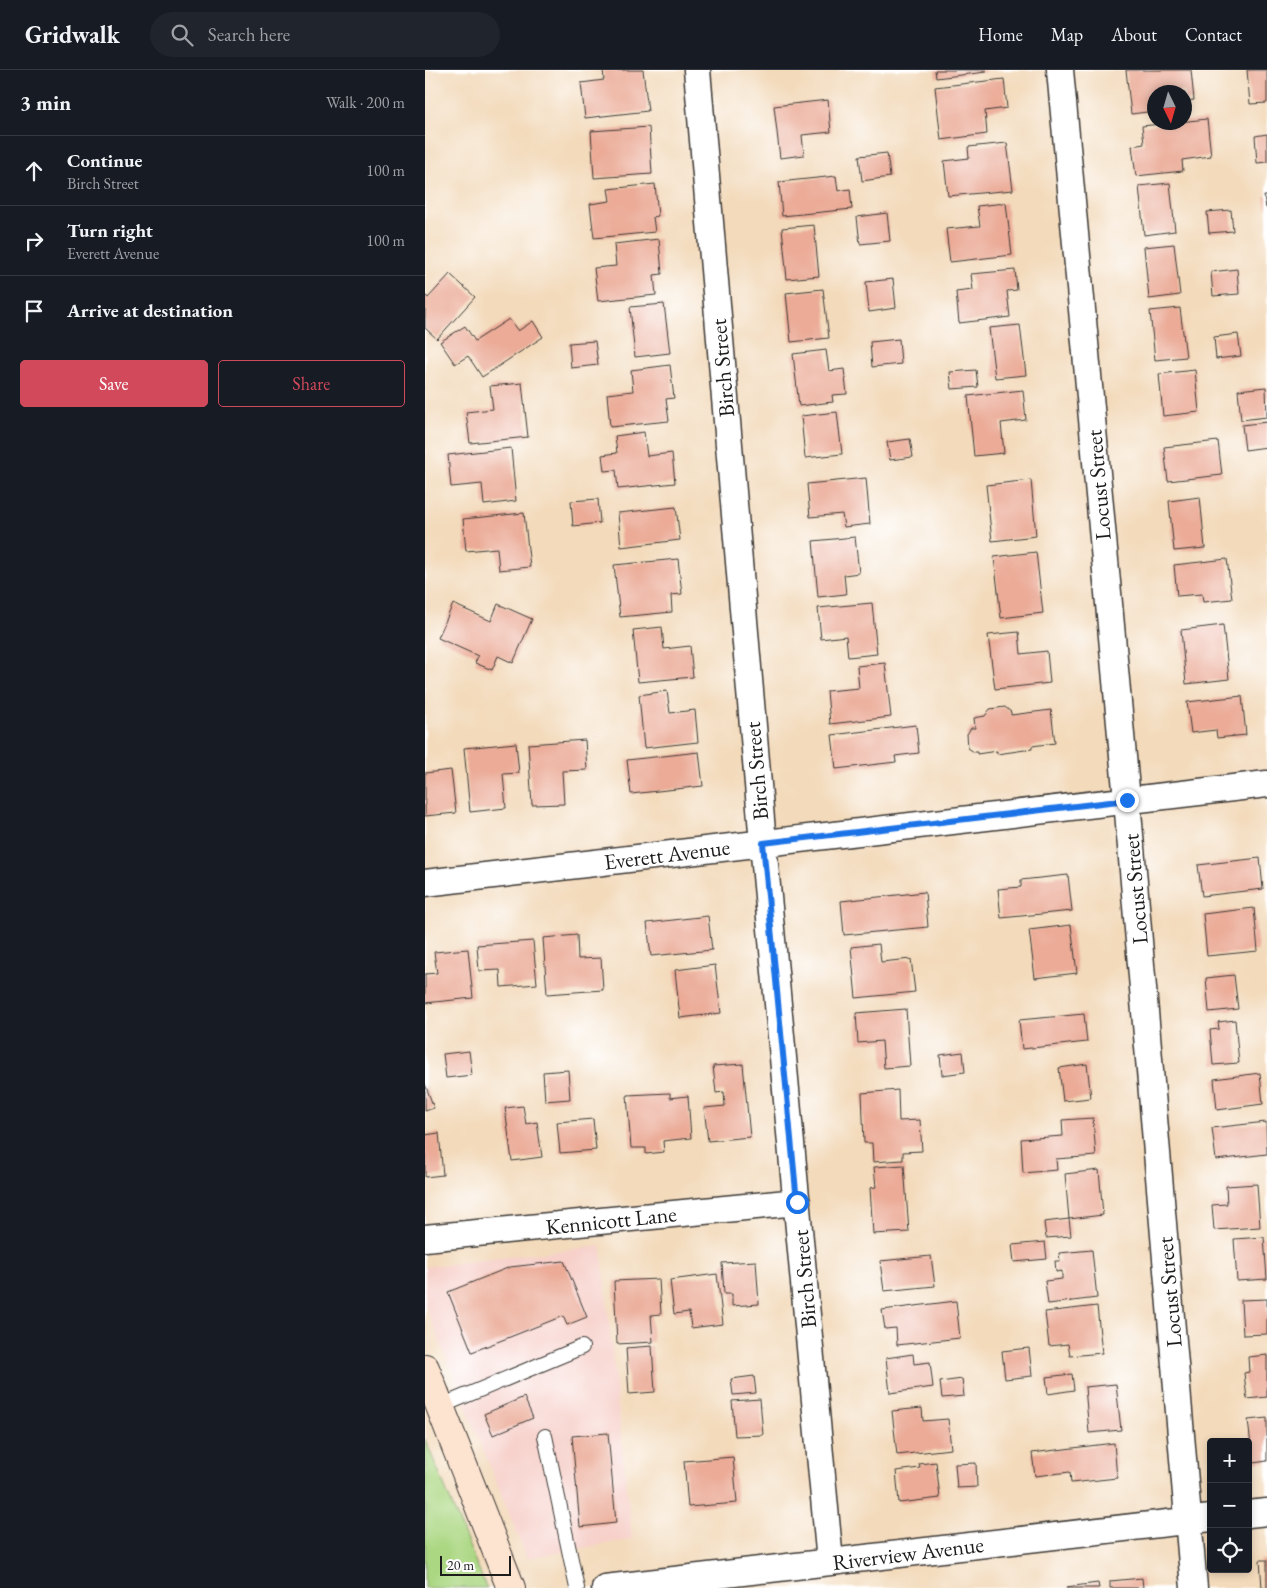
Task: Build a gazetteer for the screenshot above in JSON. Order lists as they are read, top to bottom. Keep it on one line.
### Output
{"streets":{"street":["Birch Street","Locust Street","Everett Avenue","Kennicott Lane","Riverview Avenue"]},"crossings":[["Birch Street","Everett Avenue"],["Birch Street","Kennicott Lane"],["Birch Street","Riverview Avenue"],["Locust Street","Everett Avenue"],["Locust Street","Riverview Avenue"]],"scale_bar":"20 m","north":"bottom","page":{"header":"Gridwalk","search":"Search here","nav":["Home","Map","About","Contact"],"heading":["3 min","Walk · 200 m"],"list":[["Continue","Birch Street","100 m"],["Turn right","Everett Avenue","100 m"],"Arrive at destination"],"buttons":["Save","Share"],"map_buttons":["+","−"],"scale":"20 m"}}
